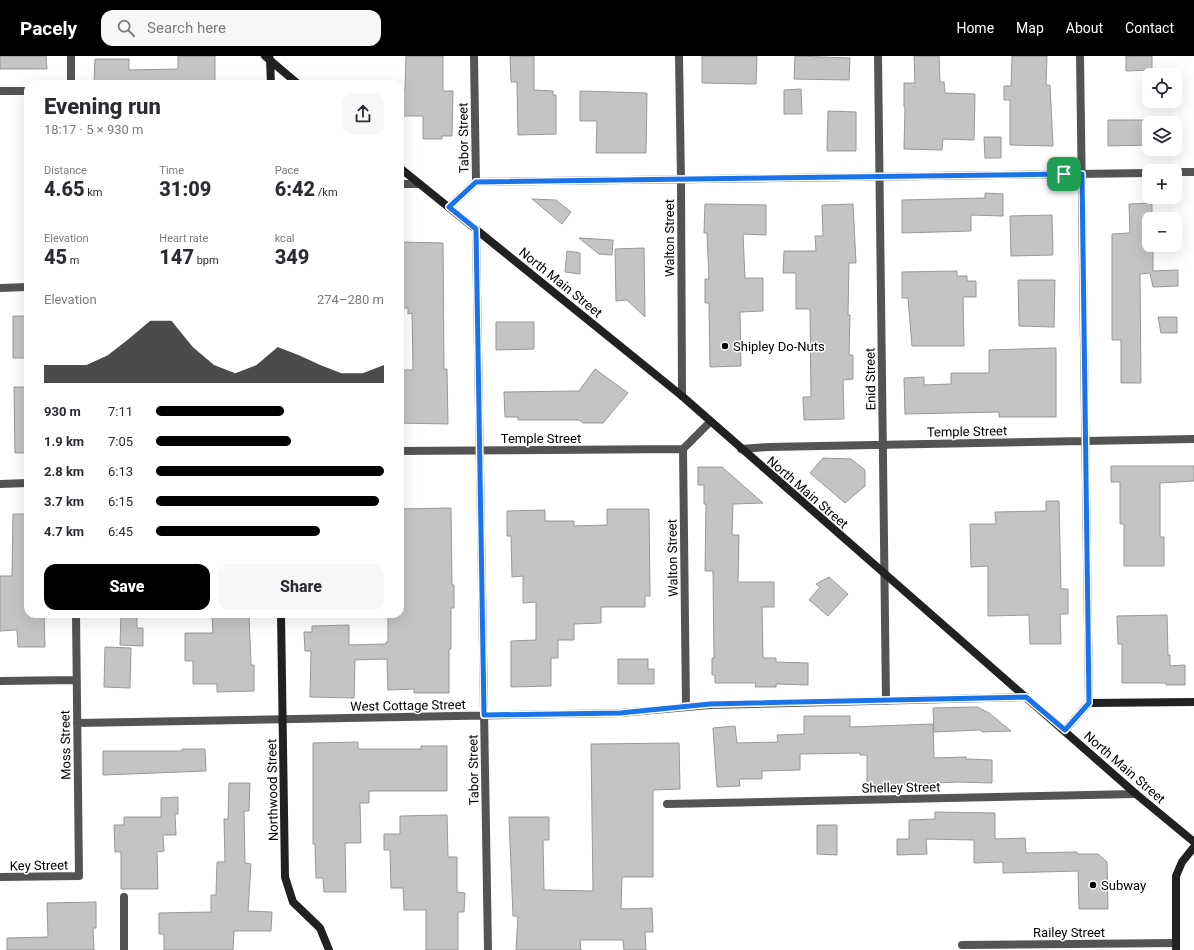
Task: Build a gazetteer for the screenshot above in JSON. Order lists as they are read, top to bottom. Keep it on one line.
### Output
{"streets":{"main road":["North Main Street","Northwood Street"],"street":["Tabor Street","Walton Street","Enid Street","Temple Street","West Cottage Street","Moss Street","Shelley Street","Key Street","Railey Street"]},"crossings":[["Tabor Street","North Main Street"],["Tabor Street","Temple Street"],["Tabor Street","West Cottage Street"],["Walton Street","North Main Street"],["Walton Street","Temple Street"],["Walton Street","West Cottage Street"],["North Main Street","Enid Street"],["North Main Street","Temple Street"],["North Main Street","West Cottage Street"],["North Main Street","Shelley Street"],["Enid Street","Temple Street"],["Enid Street","West Cottage Street"],["West Cottage Street","Moss Street"],["West Cottage Street","Northwood Street"],["Moss Street","Key Street"]],"places":["Shipley Do-Nuts","Subway"],"page":{"header":"Pacely","search":"Search here","nav":["Home","Map","About","Contact"],"map_buttons":["+","−"],"heading":["Evening run","18:17 · 5 × 930 m"],"stats":[["Distance","4.65 km"],["Time","31:09"],["Pace","6:42 /km"],["Elevation","45 m"],["Heart rate","147 bpm"],["kcal","349"]],"chart":["Elevation","274–280 m"],"list":[{"name":"930 m","note":"7:11"},{"name":"1.9 km","note":"7:05"},{"name":"2.8 km","note":"6:13"},{"name":"3.7 km","note":"6:15"},{"name":"4.7 km","note":"6:45"}],"buttons":["Save","Share"]}}
